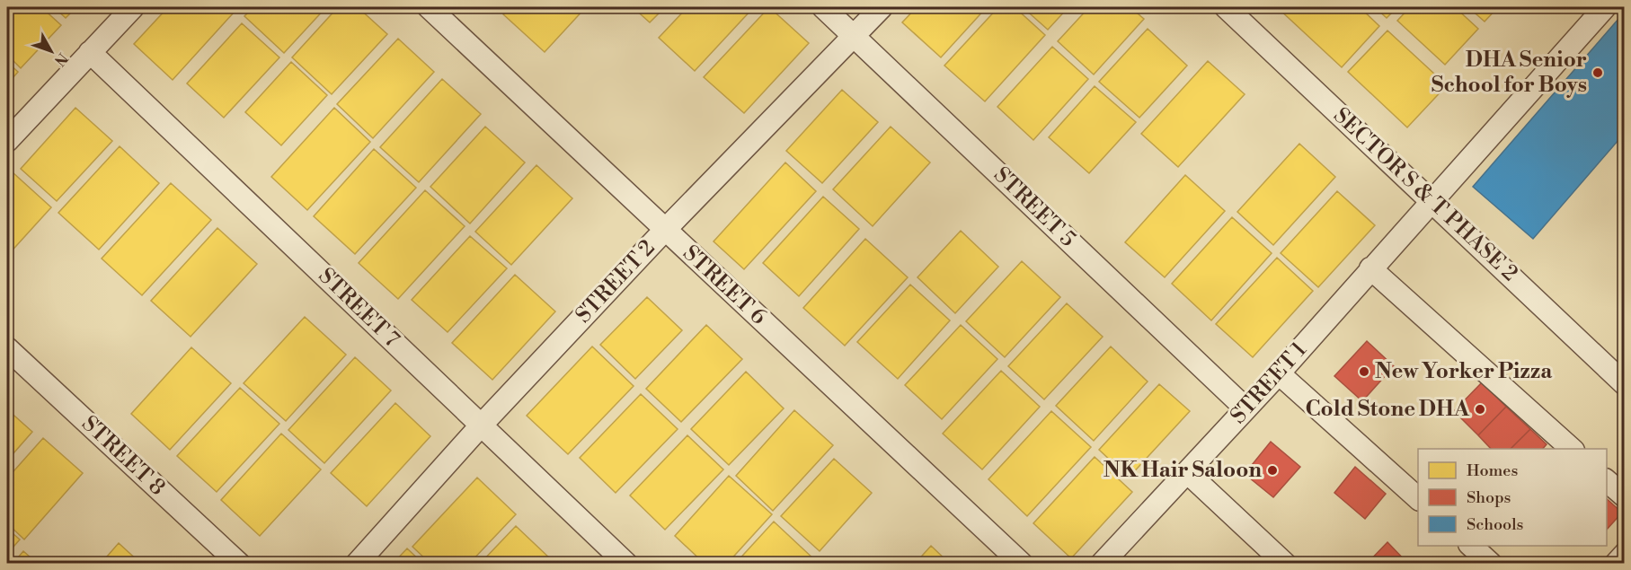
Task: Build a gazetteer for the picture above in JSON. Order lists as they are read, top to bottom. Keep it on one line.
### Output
{"streets":{"street":["SECTOR S & T PHASE 2","STREET 5","STREET 2","STREET 6","STREET 7","STREET 1","STREET 8"]},"crossings":[["SECTOR S & T PHASE 2","STREET 1"],["STREET 5","STREET 2"],["STREET 5","STREET 1"],["STREET 2","STREET 6"],["STREET 2","STREET 7"]],"places":["DHA Senior School for Boys","New Yorker Pizza","Cold Stone DHA","NK Hair Saloon"],"legend":["Homes","Shops","Schools"],"north":"bottom right"}
